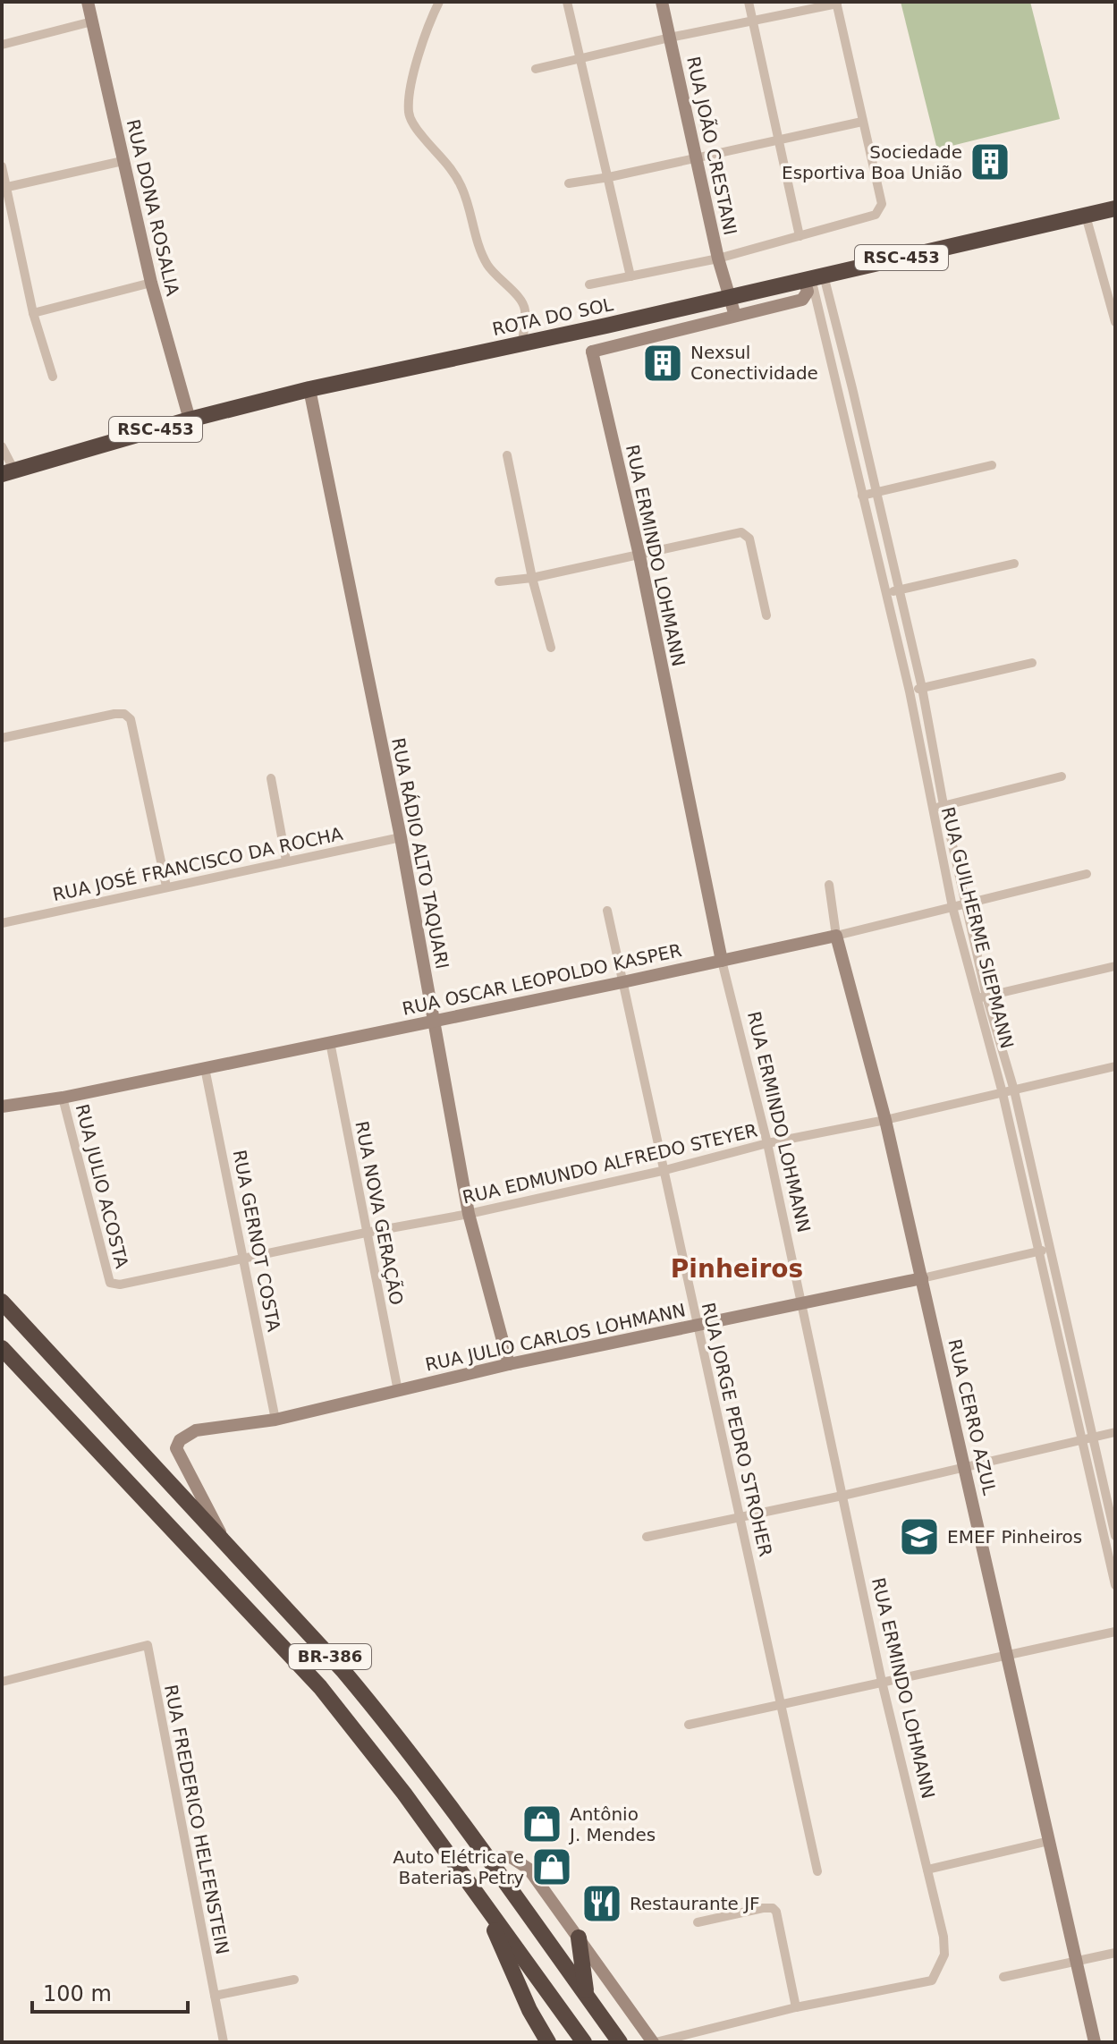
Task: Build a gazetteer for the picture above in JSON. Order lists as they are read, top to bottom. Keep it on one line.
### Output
{"streets":{"highway":["RSC-453","ROTA DO SOL","BR-386"],"street":["RUA JOÃO CRESTANI","RUA DONA ROSALIA","RUA ERMINDO LOHMANN","RUA RÁDIO ALTO TAQUARI","RUA JOSÉ FRANCISCO DA ROCHA","RUA GUILHERME SIEPMANN","RUA OSCAR LEOPOLDO KASPER","RUA EDMUNDO ALFREDO STEYER","RUA JULIO ACOSTA","RUA NOVA GERAÇÃO","RUA GERNOT COSTA","RUA JULIO CARLOS LOHMANN","RUA CERRO AZUL","RUA JORGE PEDRO STROHER","RUA FREDERICO HELFENSTEIN"]},"crossings":[["RUA JOÃO CRESTANI","ROTA DO SOL"],["RUA DONA ROSALIA","ROTA DO SOL"],["ROTA DO SOL","RUA RÁDIO ALTO TAQUARI"],["ROTA DO SOL","RUA GUILHERME SIEPMANN"],["RUA ERMINDO LOHMANN","RUA OSCAR LEOPOLDO KASPER"],["RUA ERMINDO LOHMANN","RUA EDMUNDO ALFREDO STEYER"],["RUA ERMINDO LOHMANN","RUA JULIO CARLOS LOHMANN"],["RUA RÁDIO ALTO TAQUARI","RUA JOSÉ FRANCISCO DA ROCHA"],["RUA RÁDIO ALTO TAQUARI","RUA OSCAR LEOPOLDO KASPER"],["RUA RÁDIO ALTO TAQUARI","RUA EDMUNDO ALFREDO STEYER"],["RUA RÁDIO ALTO TAQUARI","RUA JULIO CARLOS LOHMANN"],["RUA GUILHERME SIEPMANN","RUA OSCAR LEOPOLDO KASPER"],["RUA GUILHERME SIEPMANN","RUA EDMUNDO ALFREDO STEYER"],["RUA GUILHERME SIEPMANN","RUA JULIO CARLOS LOHMANN"],["RUA OSCAR LEOPOLDO KASPER","RUA JULIO ACOSTA"],["RUA OSCAR LEOPOLDO KASPER","RUA NOVA GERAÇÃO"],["RUA OSCAR LEOPOLDO KASPER","RUA GERNOT COSTA"],["RUA OSCAR LEOPOLDO KASPER","RUA CERRO AZUL"],["RUA OSCAR LEOPOLDO KASPER","RUA JORGE PEDRO STROHER"],["RUA EDMUNDO ALFREDO STEYER","RUA JULIO ACOSTA"],["RUA EDMUNDO ALFREDO STEYER","RUA NOVA GERAÇÃO"],["RUA EDMUNDO ALFREDO STEYER","RUA GERNOT COSTA"],["RUA EDMUNDO ALFREDO STEYER","RUA CERRO AZUL"],["RUA EDMUNDO ALFREDO STEYER","RUA JORGE PEDRO STROHER"],["RUA NOVA GERAÇÃO","RUA JULIO CARLOS LOHMANN"],["RUA GERNOT COSTA","RUA JULIO CARLOS LOHMANN"],["RUA JULIO CARLOS LOHMANN","RUA CERRO AZUL"],["RUA JULIO CARLOS LOHMANN","RUA JORGE PEDRO STROHER"],["RUA JULIO CARLOS LOHMANN","BR-386"]],"districts":["Pinheiros"],"places":{"building":["Sociedade Esportiva Boa União","Nexsul Conectividade"],"school or university":["EMEF Pinheiros"],"shop":["Antônio J. Mendes","Auto Elétrica e Baterias Petry"],"restaurant":["Restaurante JF"]},"scale_bar":"100 m"}
